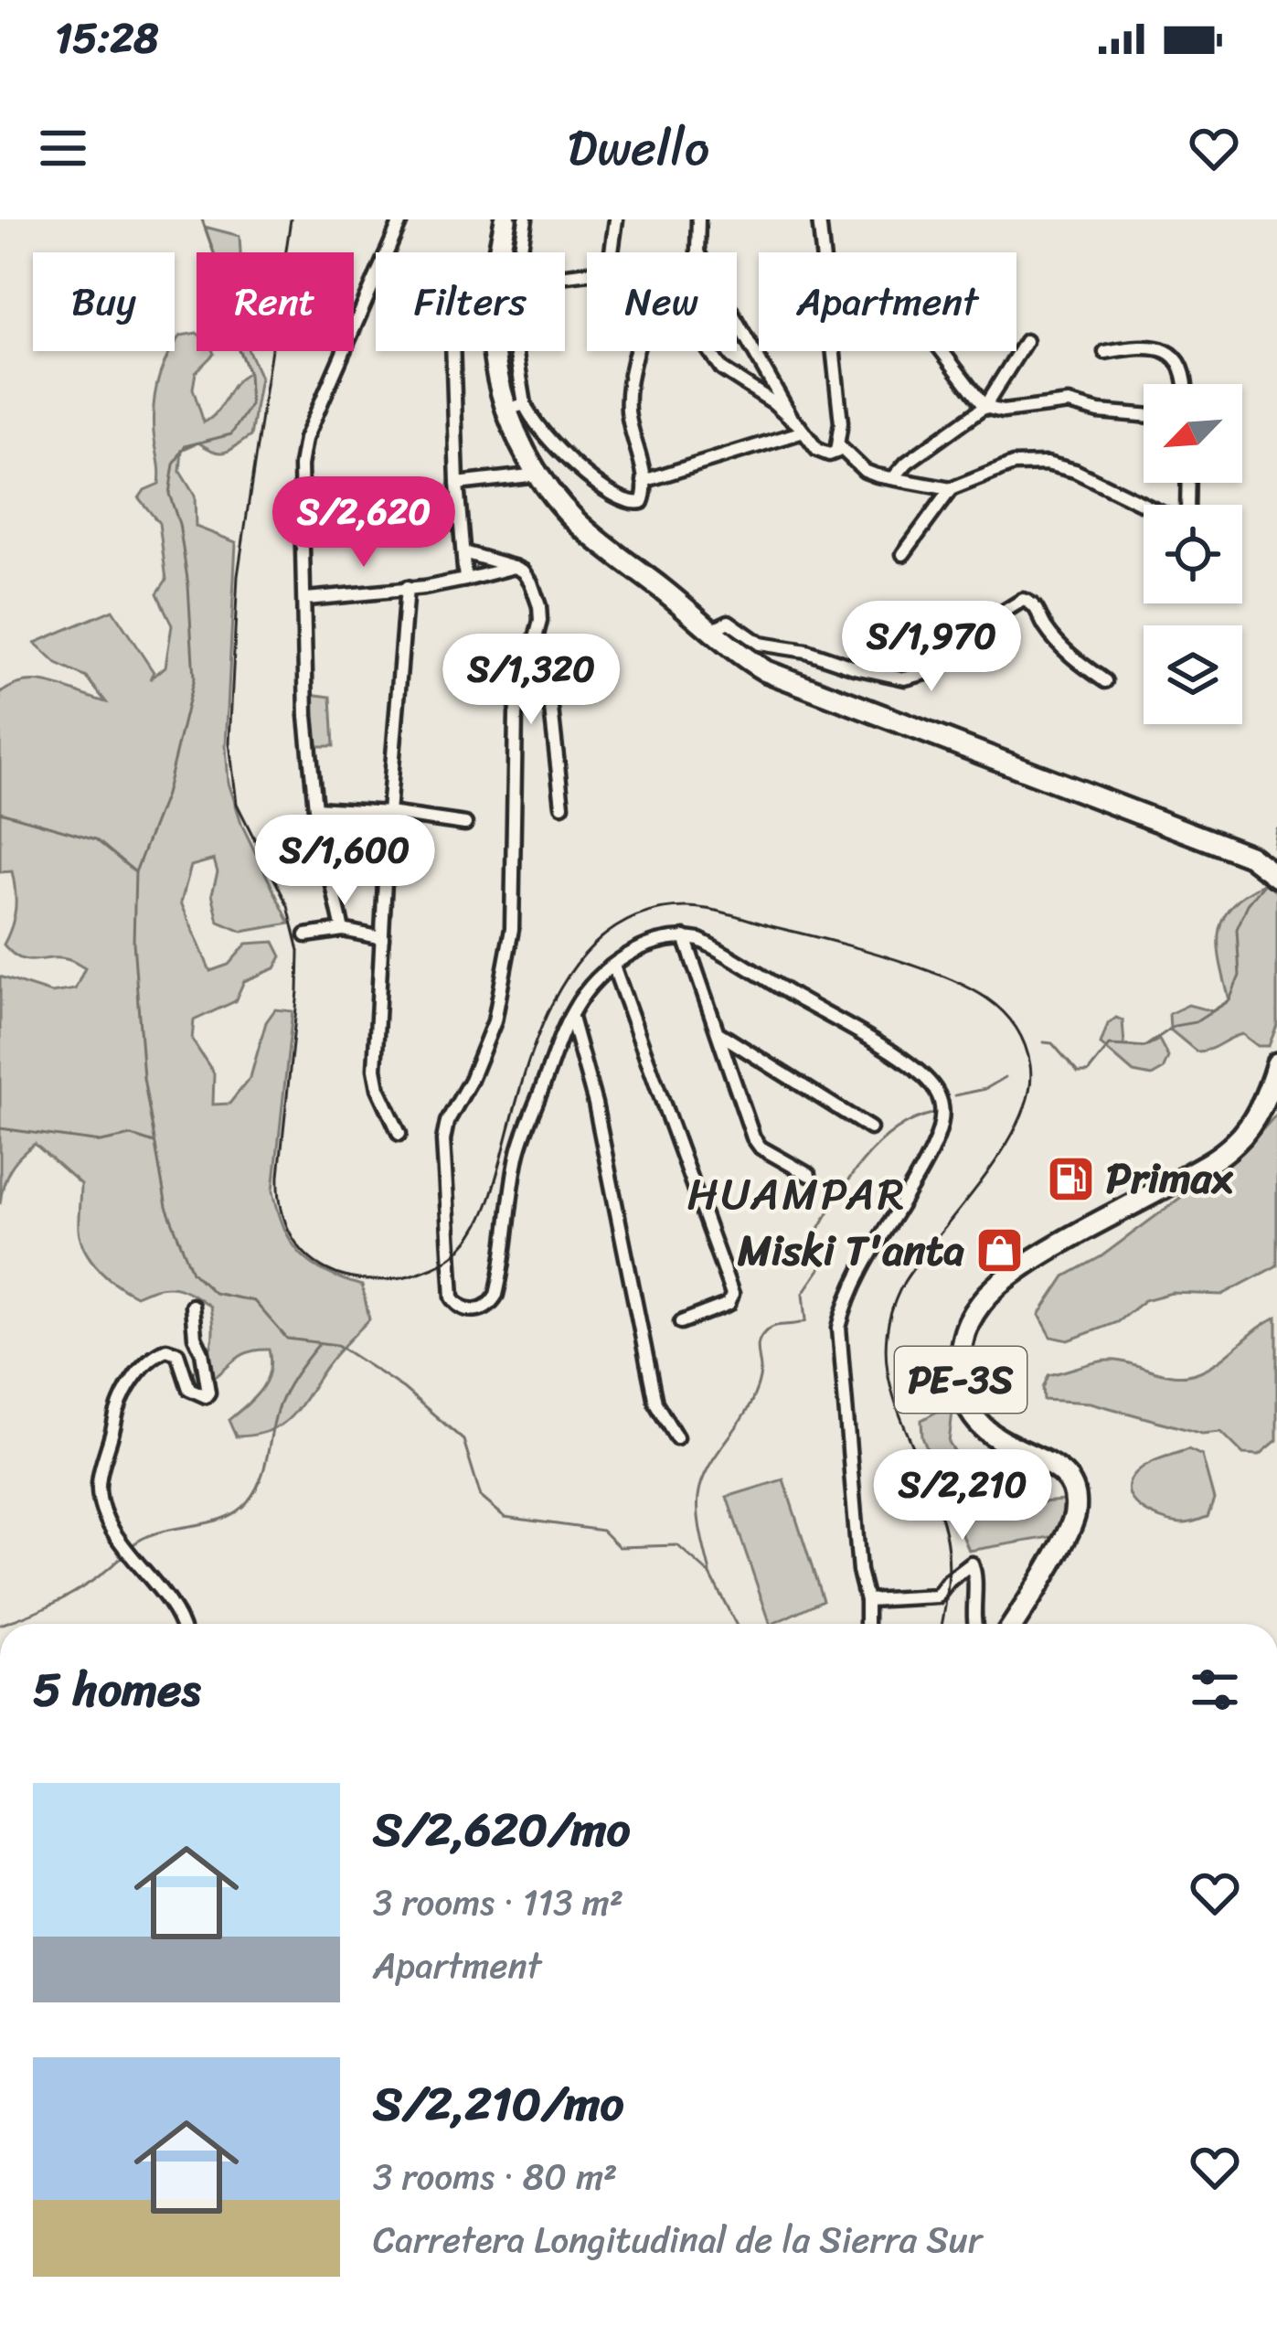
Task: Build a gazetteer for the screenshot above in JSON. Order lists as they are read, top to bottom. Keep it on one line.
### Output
{"streets":{"highway":["PE-3S"]},"districts":["HUAMPAR"],"places":{"fuel station":["Primax"],"shop":["Miski T'anta"]},"north":"bottom left","page":{"status":"15:28","header":"Dwello","chip":["Buy","Rent","Filters","New","Apartment"],"price":["S/2,620","S/1,970","S/1,320","S/1,600","S/2,210"],"heading":"5 homes","list":[{"name":"S/2,620/mo","note":"3 rooms · 113 m² · Apartment"},{"name":"S/2,210/mo","note":"3 rooms · 80 m² · Carretera Longitudinal de la Sierra Sur"}]}}
